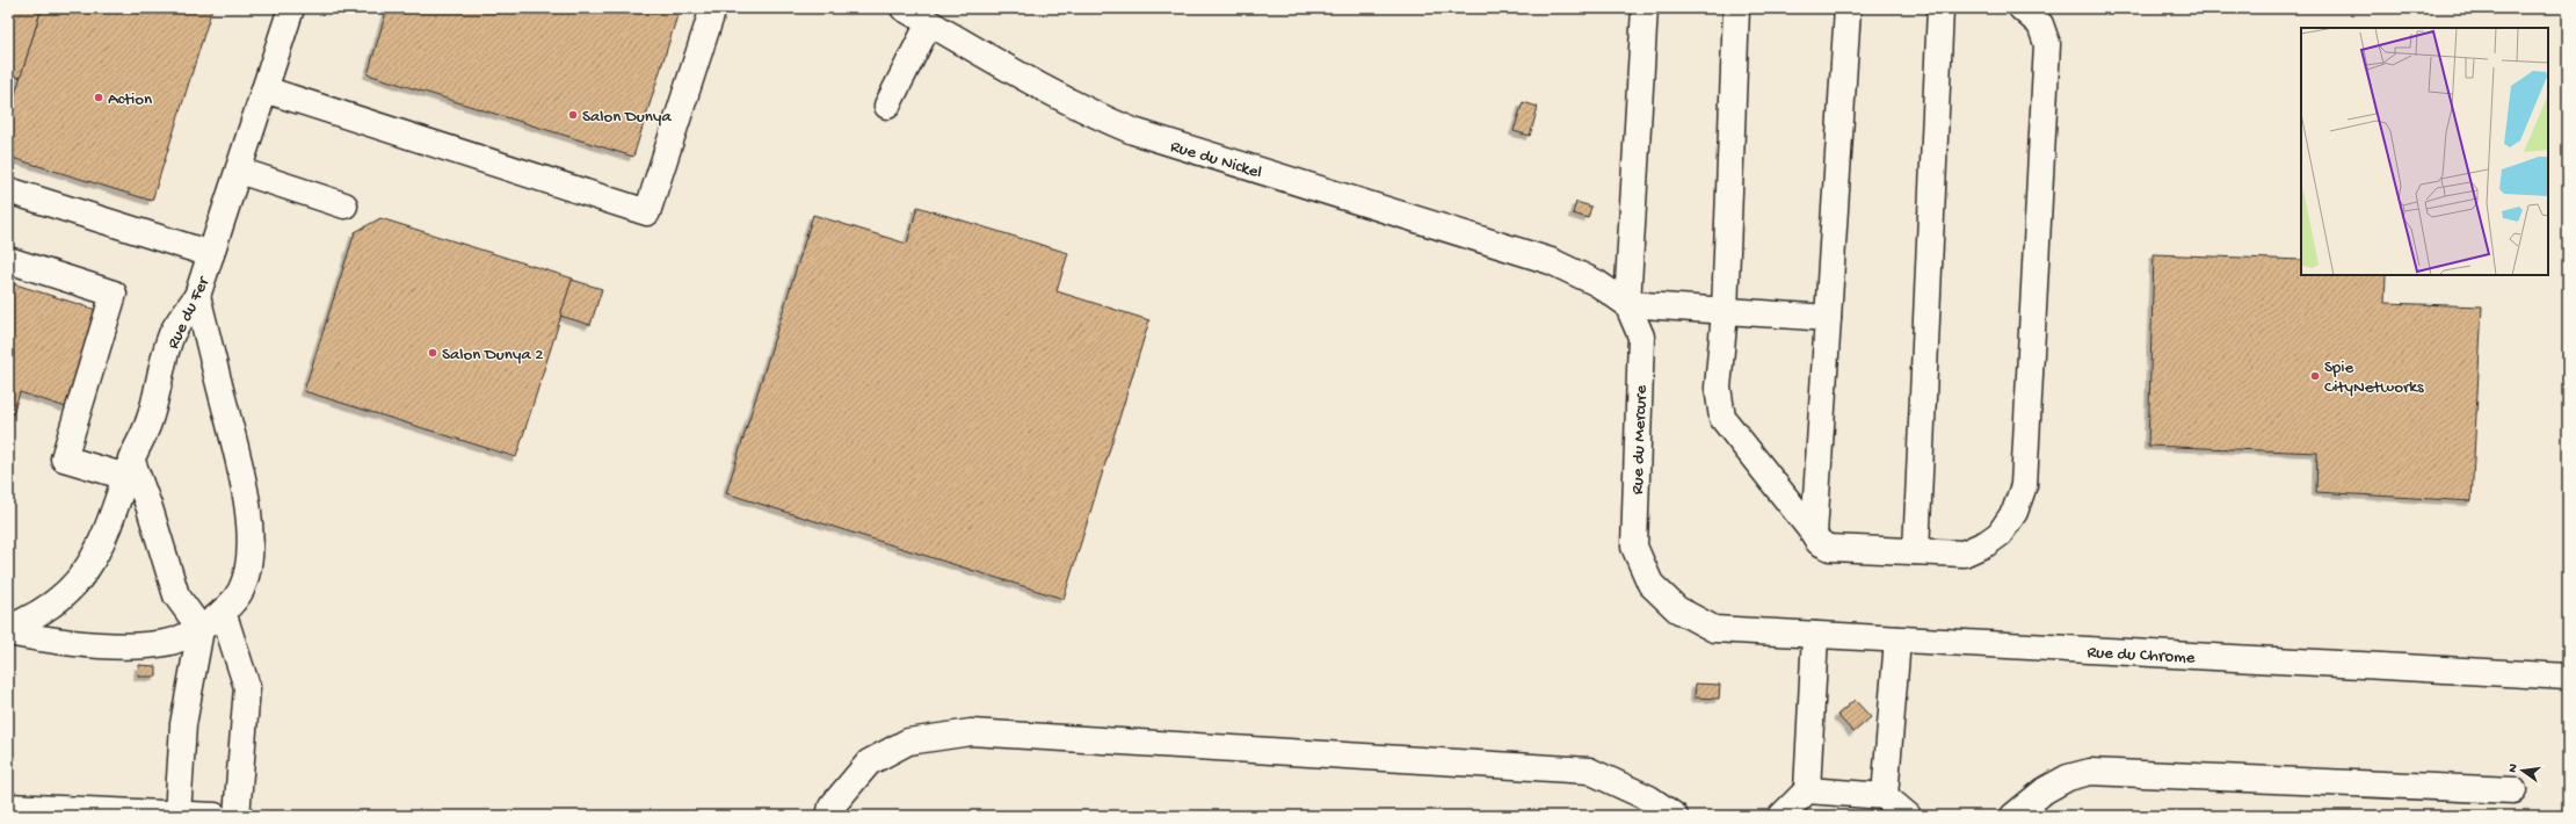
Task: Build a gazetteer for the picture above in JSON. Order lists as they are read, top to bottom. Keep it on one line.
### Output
{"streets":{"street":["Rue du Nickel","Rue du Fer","Rue du Mercure","Rue du Chrome"]},"crossings":[["Rue du Nickel","Rue du Mercure"],["Rue du Mercure","Rue du Chrome"]],"places":["Action","Salon Dunya","Salon Dunya 2","Spie CityNetworks"],"north":"left"}
